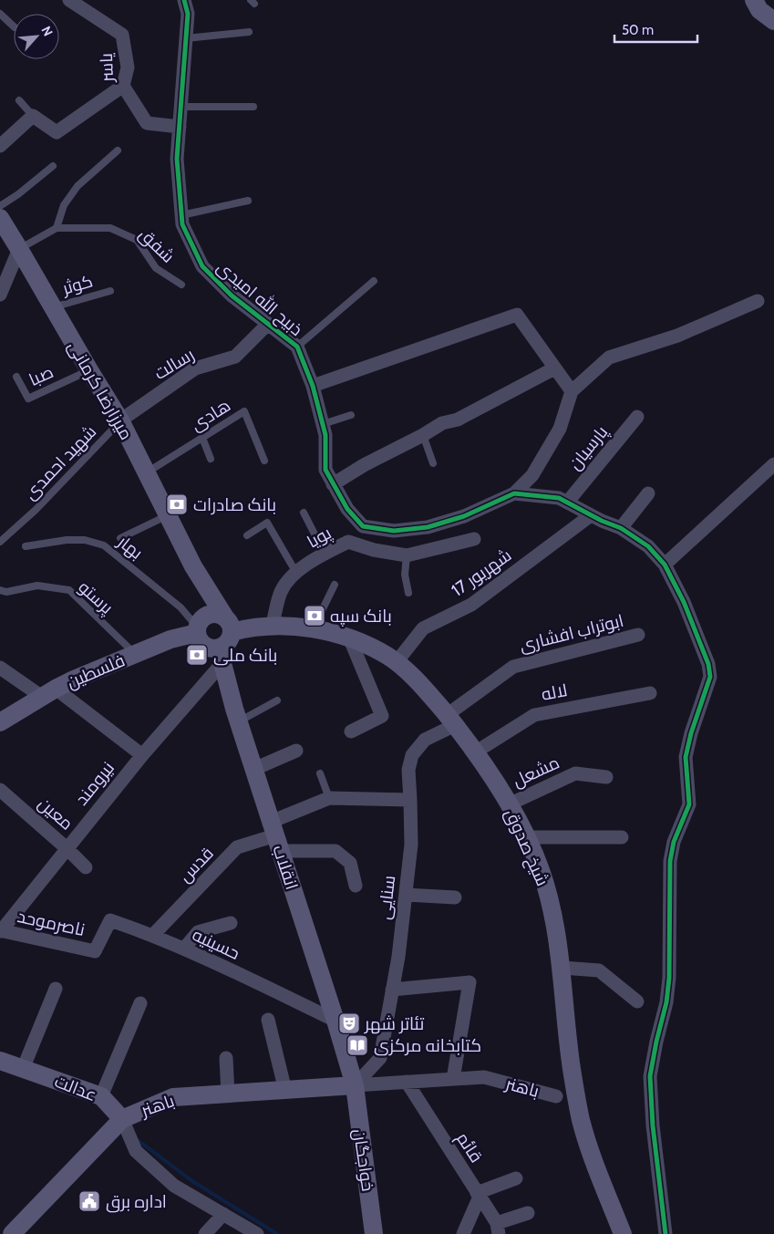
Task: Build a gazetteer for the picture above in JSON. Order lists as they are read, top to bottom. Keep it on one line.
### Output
{"streets":{"main road":["میرزارضا کرمانی","فلسطین","شیخ صدوق","انقلاب","باهنر","عدالت","خواجگان"],"street":["یاسر","ذبیح الله امیدی","رسالت","پارسیان","پویا","17 شهریور","ابوتراب افشاری","لاله","مشعل","نیرومند","معین","قدس","سنایی","ناصرموحد","حسینیه","قائم"],"lane":["شفق","کوثر","صبا","هادی","شهید احمدی","بهار","پرستو"]},"crossings":[["یاسر","ذبیح الله امیدی"],["شفق","میرزارضا کرمانی"],["کوثر","میرزارضا کرمانی"],["ذبیح الله امیدی","رسالت"],["رسالت","میرزارضا کرمانی"],["رسالت","شهید احمدی"],["صبا","میرزارضا کرمانی"],["میرزارضا کرمانی","هادی"],["میرزارضا کرمانی","شهید احمدی"],["پویا","شیخ صدوق"],["بهار","فلسطین"],["17 شهریور","شیخ صدوق"],["پرستو","فلسطین"],["ابوتراب افشاری","شیخ صدوق"],["ابوتراب افشاری","سنایی"],["فلسطین","شیخ صدوق"],["لاله","شیخ صدوق"],["مشعل","شیخ صدوق"],["نیرومند","معین"],["نیرومند","انقلاب"],["نیرومند","ناصرموحد"],["شیخ صدوق","سنایی"],["قدس","انقلاب"],["قدس","حسینیه"],["انقلاب","سنایی"],["انقلاب","حسینیه"],["انقلاب","باهنر"],["انقلاب","خواجگان"],["سنایی","باهنر"],["سنایی","خواجگان"],["ناصرموحد","حسینیه"],["باهنر","عدالت"],["باهنر","قائم"],["باهنر","خواجگان"]],"places":{"bank":["بانک صادرات","بانک سپه","بانک ملی"],"theatre":["تئاتر شهر"],"library":["کتابخانه مرکزی"],"public building":["اداره برق"]},"scale_bar":"50 m","north":"top right"}
